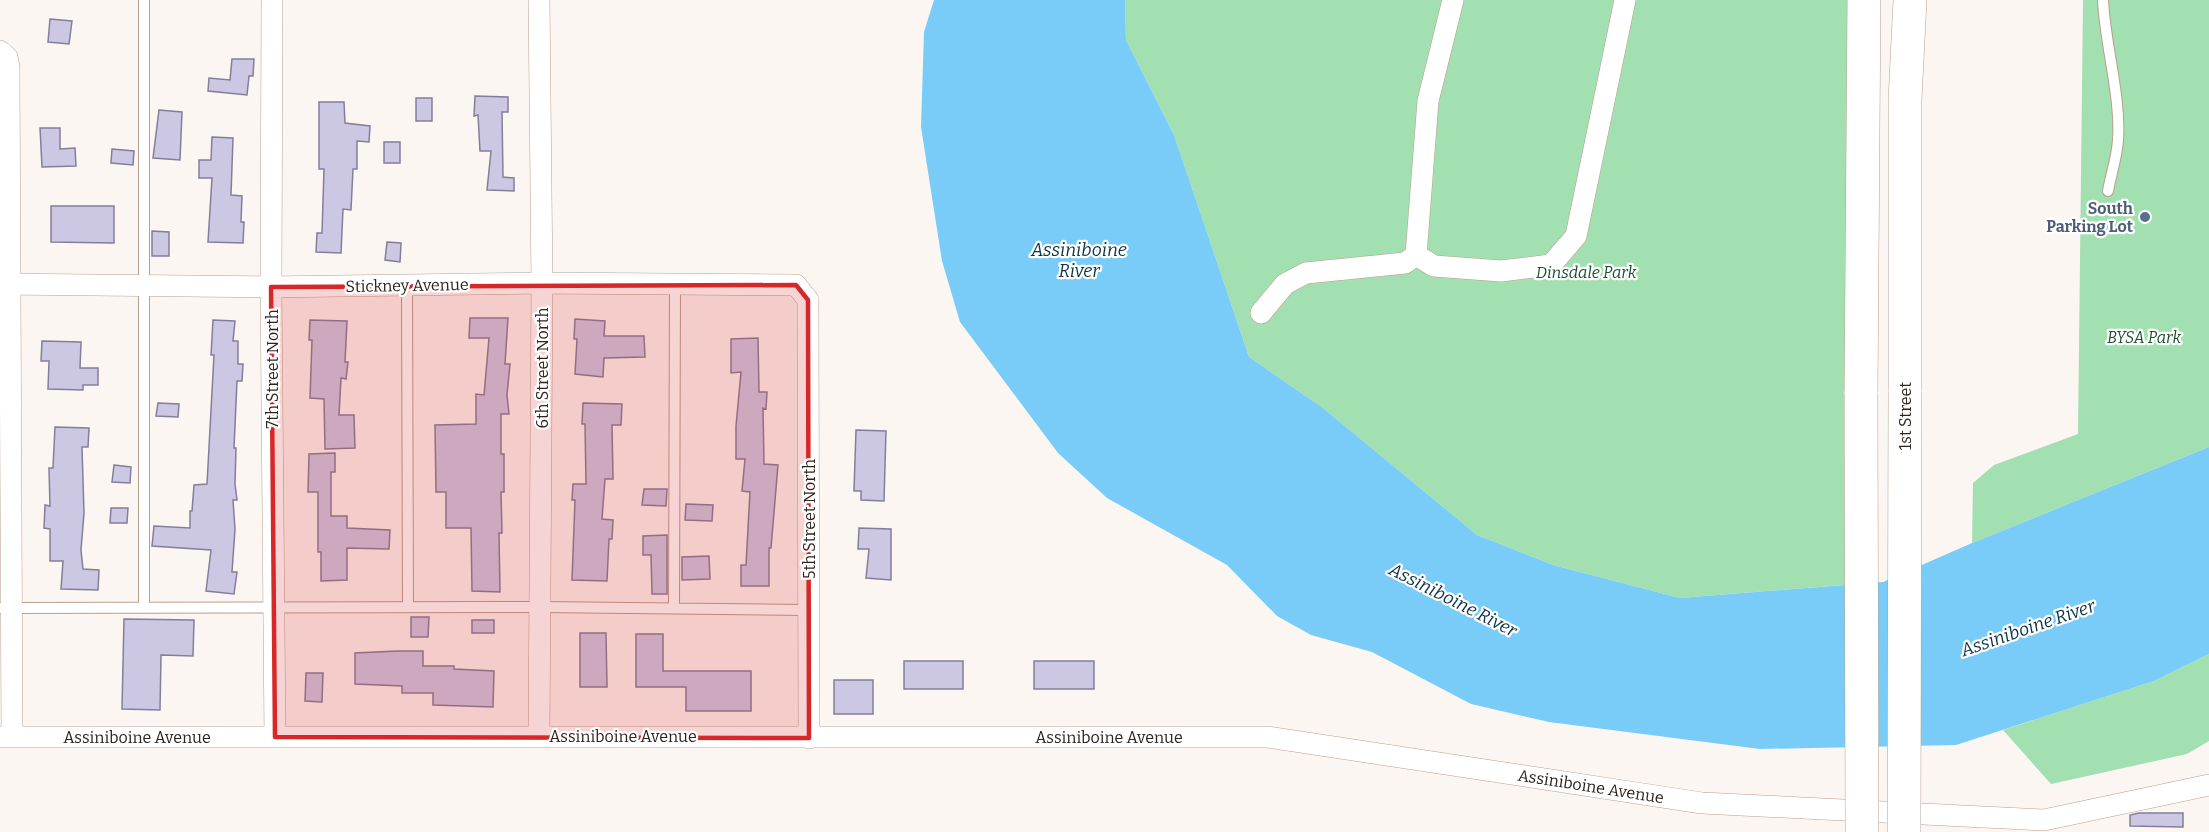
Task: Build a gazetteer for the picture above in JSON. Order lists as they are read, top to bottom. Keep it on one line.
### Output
{"streets":{"main road":["1st Street"],"street":["Stickney Avenue","6th Street North","7th Street North","5th Street North","Assiniboine Avenue"]},"crossings":[["Stickney Avenue","6th Street North"],["Stickney Avenue","7th Street North"],["Stickney Avenue","5th Street North"],["6th Street North","Assiniboine Avenue"],["7th Street North","Assiniboine Avenue"],["5th Street North","Assiniboine Avenue"]],"water":["Assiniboine River"],"parks":["Dinsdale Park","BYSA Park"],"places":["South Parking Lot"]}
